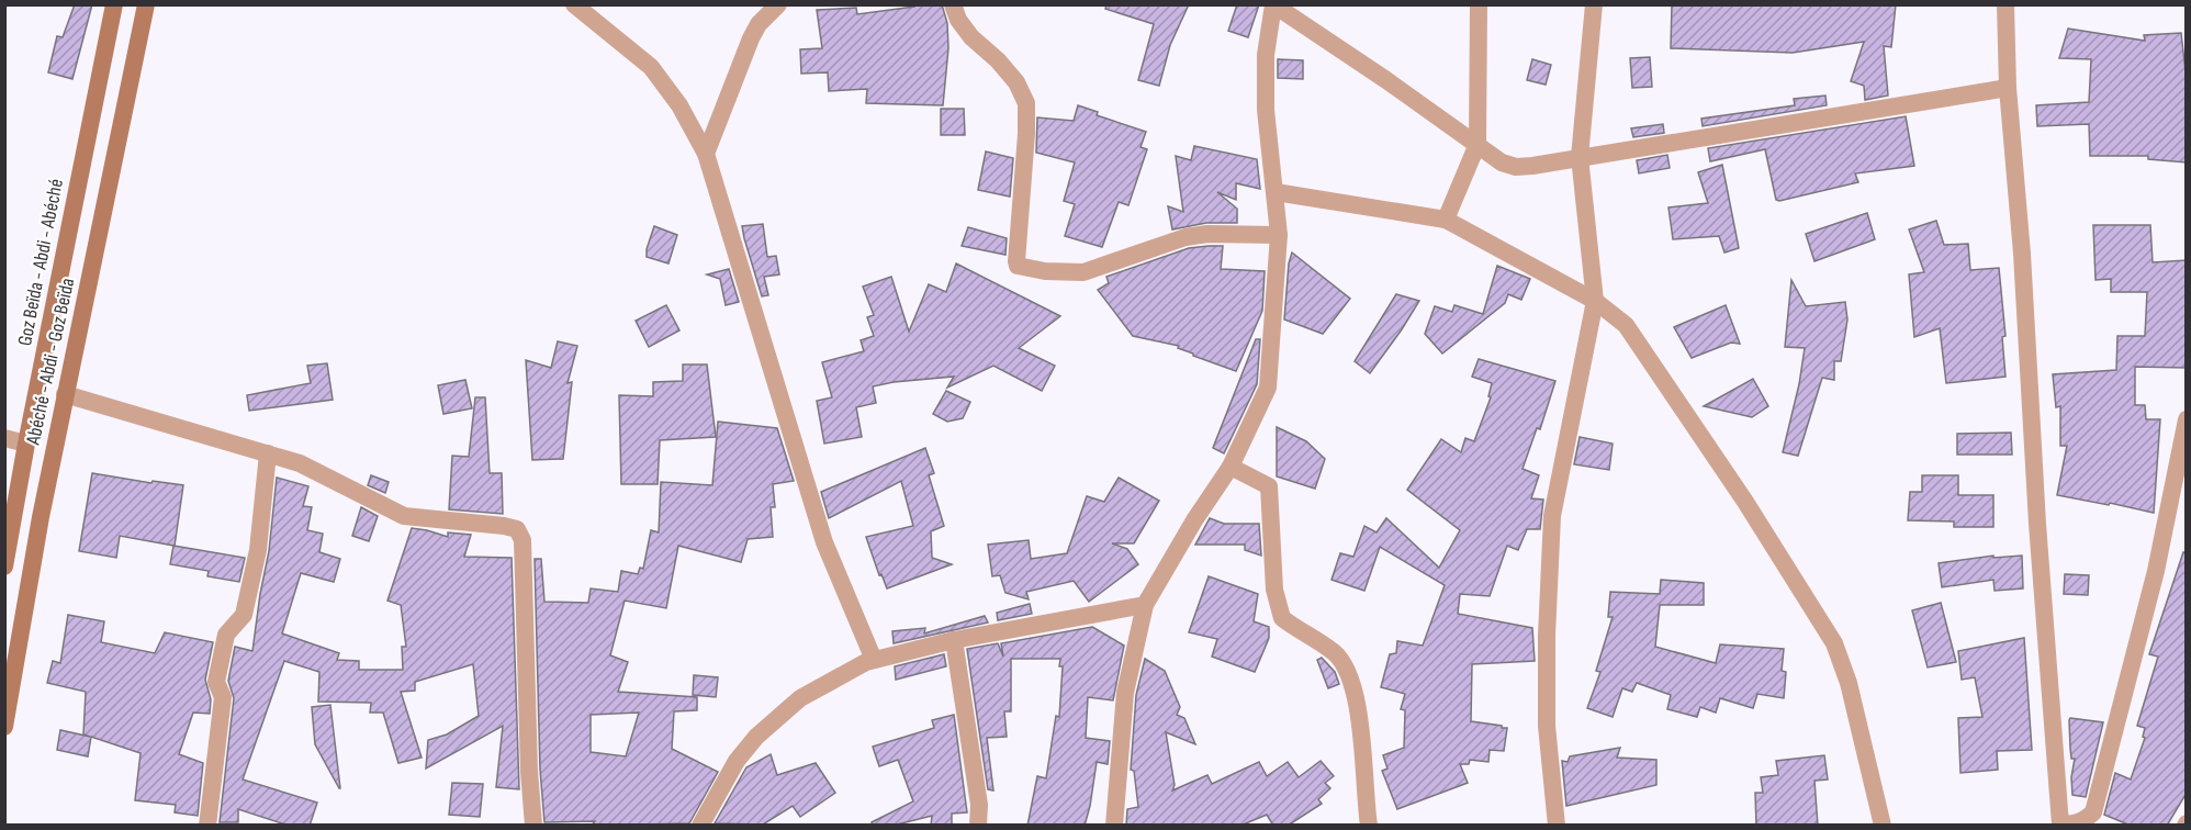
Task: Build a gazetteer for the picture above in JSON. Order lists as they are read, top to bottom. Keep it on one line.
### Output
{"streets":{"main road":["Goz Beïda - Abdi - Abéché","Abéché - Abdi - Goz Beïda"]}}
